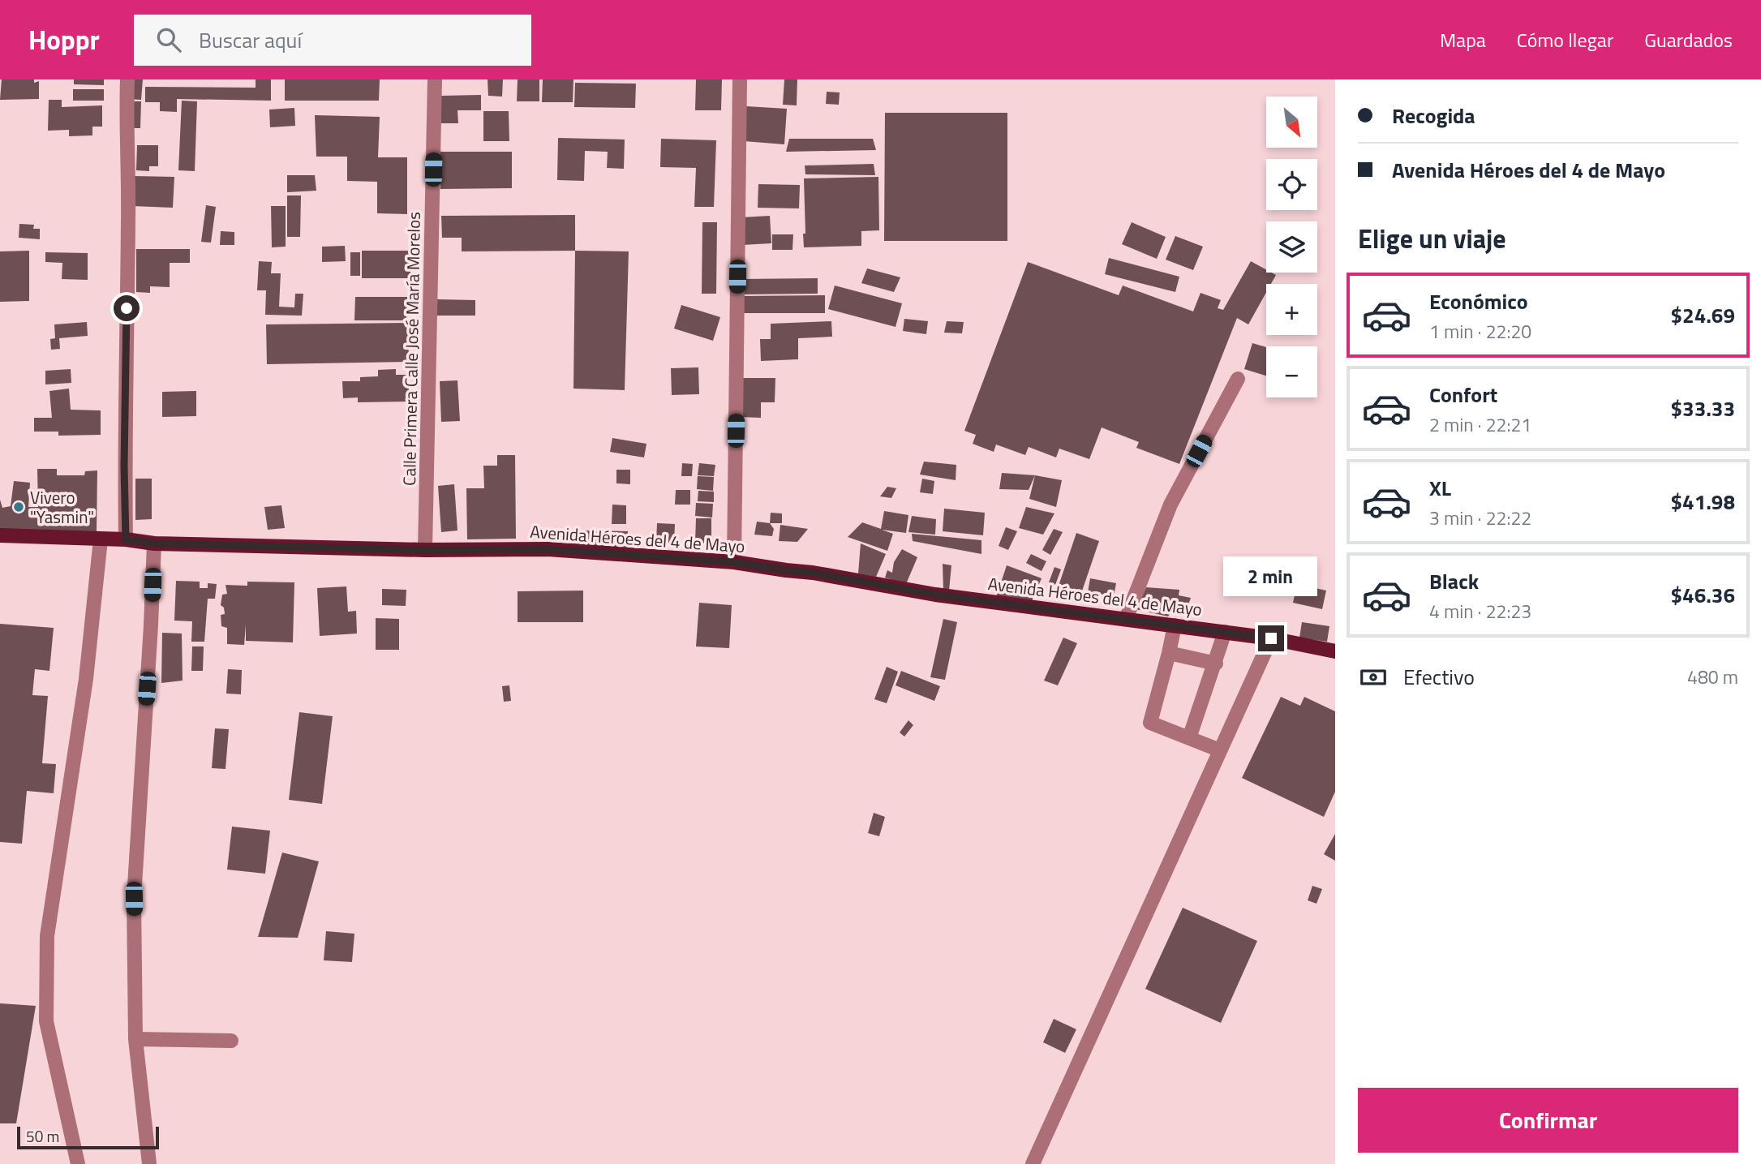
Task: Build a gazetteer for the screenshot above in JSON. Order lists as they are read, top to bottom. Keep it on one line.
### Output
{"streets":{"main road":["Avenida Héroes del 4 de Mayo"],"street":["Calle Primera Calle José María Morelos"]},"crossings":[["Calle Primera Calle José María Morelos","Avenida Héroes del 4 de Mayo"]],"places":["Vivero \"Yasmin\""],"scale_bar":"50 m","north":"bottom right","page":{"header":"Hoppr","search":"Buscar aquí","nav":["Mapa","Cómo llegar","Guardados"],"banner":["Recogida","Avenida Héroes del 4 de Mayo"],"map_buttons":["+","−"],"heading":"Elige un viaje","list":[{"name":"Económico","note":"1 min · 22:20","value":"$24.69"},{"name":"Confort","note":"2 min · 22:21","value":"$33.33"},{"name":"XL","note":"3 min · 22:22","value":"$41.98"},{"name":"Black","note":"4 min · 22:23","value":"$46.36"}],"bubble":"2 min","pay":["Efectivo","480 m"],"buttons":"Confirmar","scale":"50 m"}}
